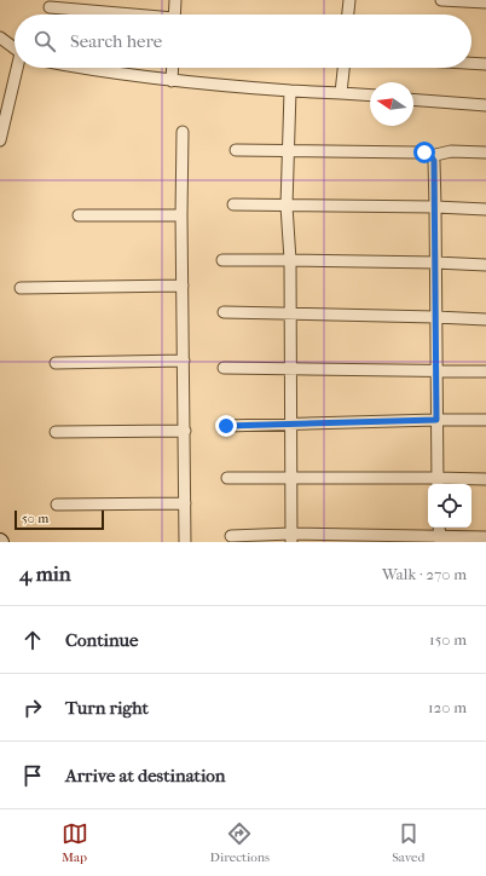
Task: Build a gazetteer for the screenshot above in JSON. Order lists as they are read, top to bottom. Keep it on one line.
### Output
{"scale_bar":"50 m","north":"left","page":{"search":"Search here","scale":"50 m","heading":["4 min","Walk · 270 m"],"list":[["Continue","150 m"],["Turn right","120 m"],"Arrive at destination"],"nav":["Map","Directions","Saved"]}}
